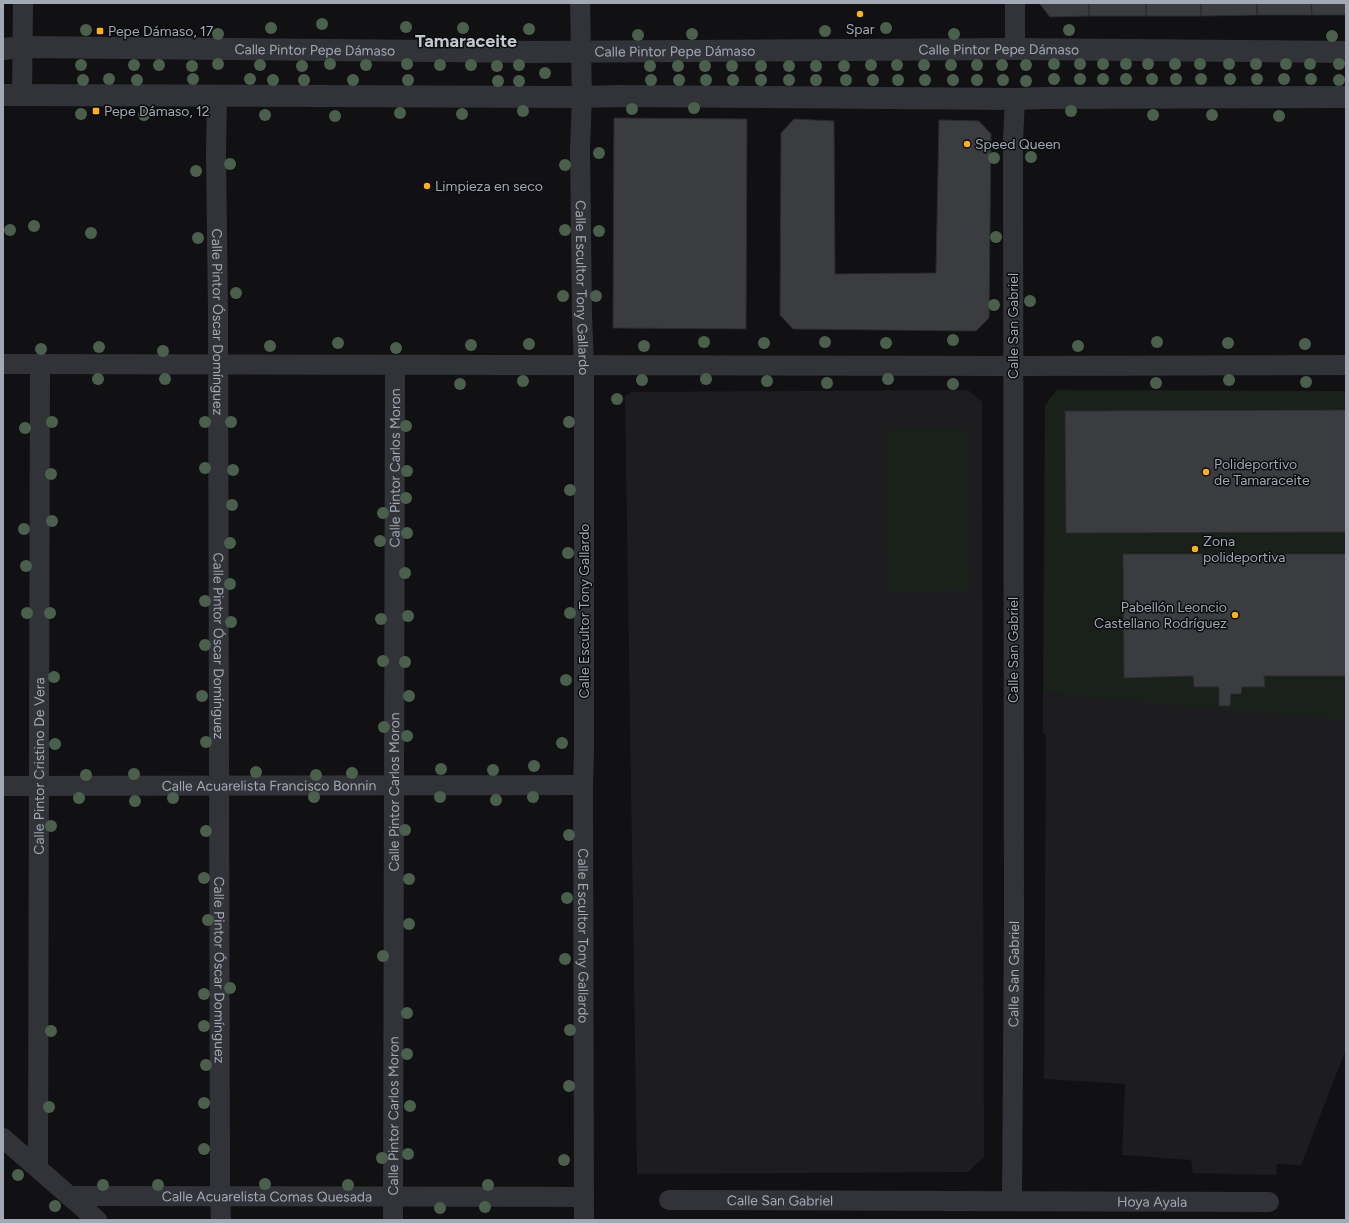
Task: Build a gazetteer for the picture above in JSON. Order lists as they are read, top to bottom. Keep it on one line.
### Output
{"streets":{"street":["Calle Pintor Pepe Dámaso","Calle Escultor Tony Gallardo","Calle Pintor Óscar Domínguez","Calle San Gabriel","Calle Pintor Carlos Moron","Calle Pintor Cristino De Vera","Calle Acuarelista Francisco Bonnin","Calle Acuarelista Comas Quesada","Hoya Ayala"]},"crossings":[["Calle Pintor Pepe Dámaso","Calle Escultor Tony Gallardo"],["Calle Escultor Tony Gallardo","Calle Acuarelista Francisco Bonnin"],["Calle Escultor Tony Gallardo","Calle Acuarelista Comas Quesada"],["Calle Pintor Óscar Domínguez","Calle Acuarelista Francisco Bonnin"],["Calle Pintor Óscar Domínguez","Calle Acuarelista Comas Quesada"],["Calle San Gabriel","Hoya Ayala"],["Calle Pintor Carlos Moron","Calle Acuarelista Francisco Bonnin"],["Calle Pintor Carlos Moron","Calle Acuarelista Comas Quesada"],["Calle Pintor Cristino De Vera","Calle Acuarelista Francisco Bonnin"]],"districts":["Tamaraceite"],"places":{"other":["Spar","Speed Queen","Limpieza en seco","Polideportivo de Tamaraceite","Zona polideportiva","Pabellón Leoncio Castellano Rodríguez"],"transit":["Pepe Dámaso, 17","Pepe Dámaso, 12"]}}
